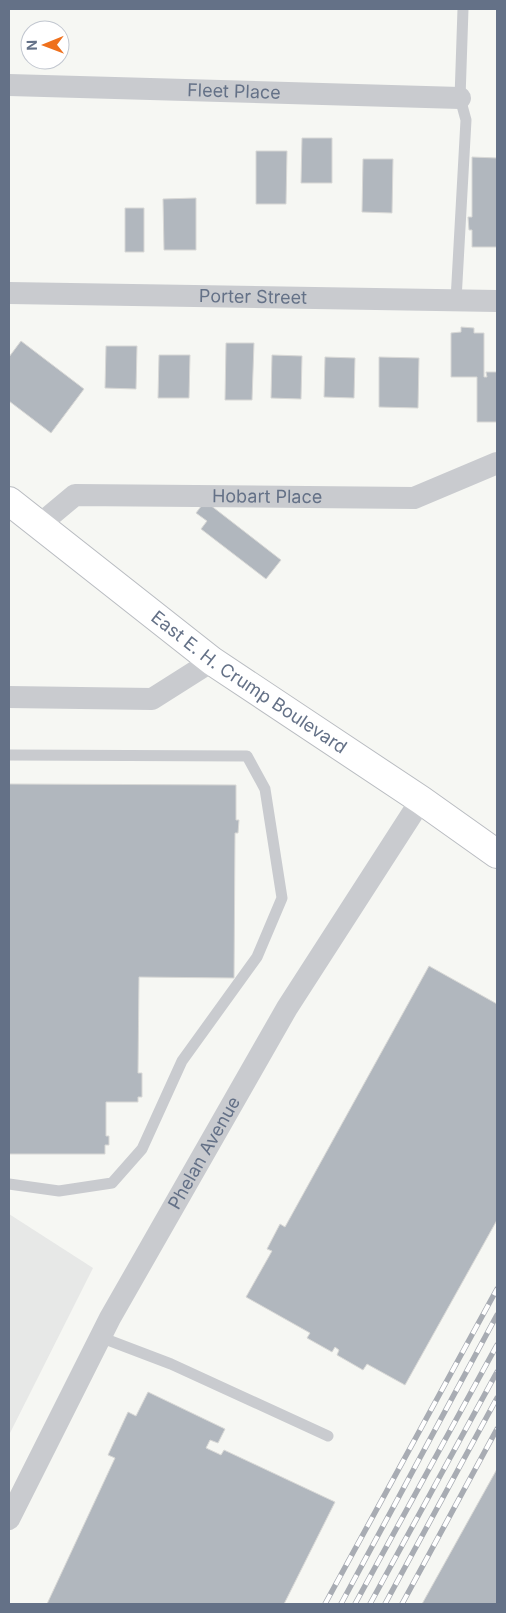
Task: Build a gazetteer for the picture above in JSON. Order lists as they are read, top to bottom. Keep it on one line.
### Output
{"streets":{"main road":["East E. H. Crump Boulevard"],"street":["Fleet Place","Porter Street","Hobart Place","Phelan Avenue"]},"crossings":[["Hobart Place","East E. H. Crump Boulevard"],["East E. H. Crump Boulevard","Phelan Avenue"]],"north":"left"}
